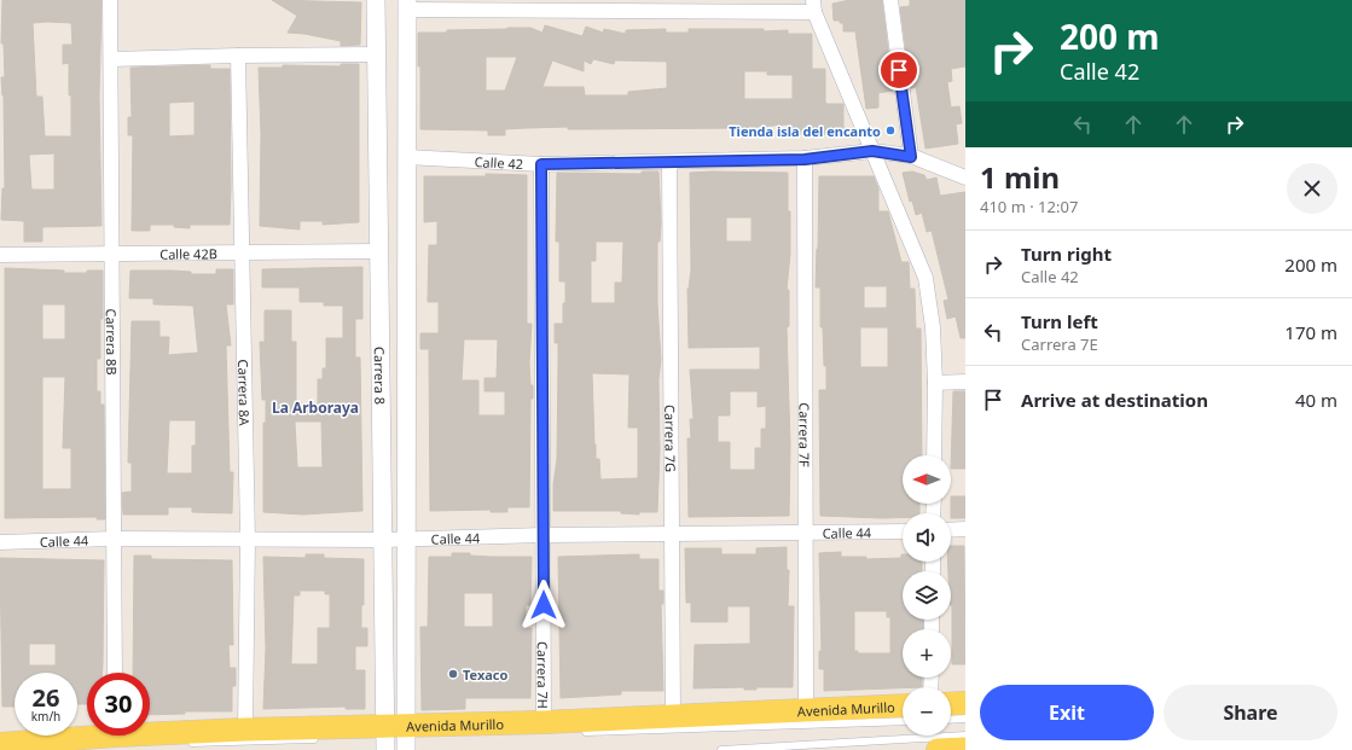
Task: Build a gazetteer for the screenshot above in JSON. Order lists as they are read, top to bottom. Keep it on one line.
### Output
{"streets":{"main road":["Avenida Murillo"],"street":["Calle 42","Calle 42B","Carrera 8B","Carrera 8","Carrera 8A","Carrera 7F","Carrera 7G","Calle 44","Carrera 7H"]},"crossings":[["Calle 42","Carrera 8"],["Calle 42","Carrera 7F"],["Calle 42","Carrera 7G"],["Calle 42","Carrera 7H"],["Calle 42B","Carrera 8B"],["Calle 42B","Carrera 8"],["Calle 42B","Carrera 8A"],["Carrera 8B","Calle 44"],["Carrera 8","Calle 44"],["Carrera 8","Avenida Murillo"],["Carrera 8A","Calle 44"],["Carrera 8A","Avenida Murillo"],["Carrera 7F","Calle 44"],["Carrera 7F","Avenida Murillo"],["Carrera 7G","Calle 44"],["Carrera 7G","Avenida Murillo"],["Calle 44","Carrera 7H"],["Carrera 7H","Avenida Murillo"]],"districts":["La Arboraya"],"places":["Tienda isla del encanto","Texaco"],"north":"left","page":{"turn":["200 m","Calle 42"],"heading":["1 min","410 m · 12:07"],"list":[{"name":"Turn right","note":"Calle 42","value":"200 m"},{"name":"Turn left","note":"Carrera 7E","value":"170 m"},{"name":"Arrive at destination","value":"40 m"}],"map_buttons":["+","−"],"speed":"26 km/h","limit":"30","buttons":["Exit","Share"]}}
